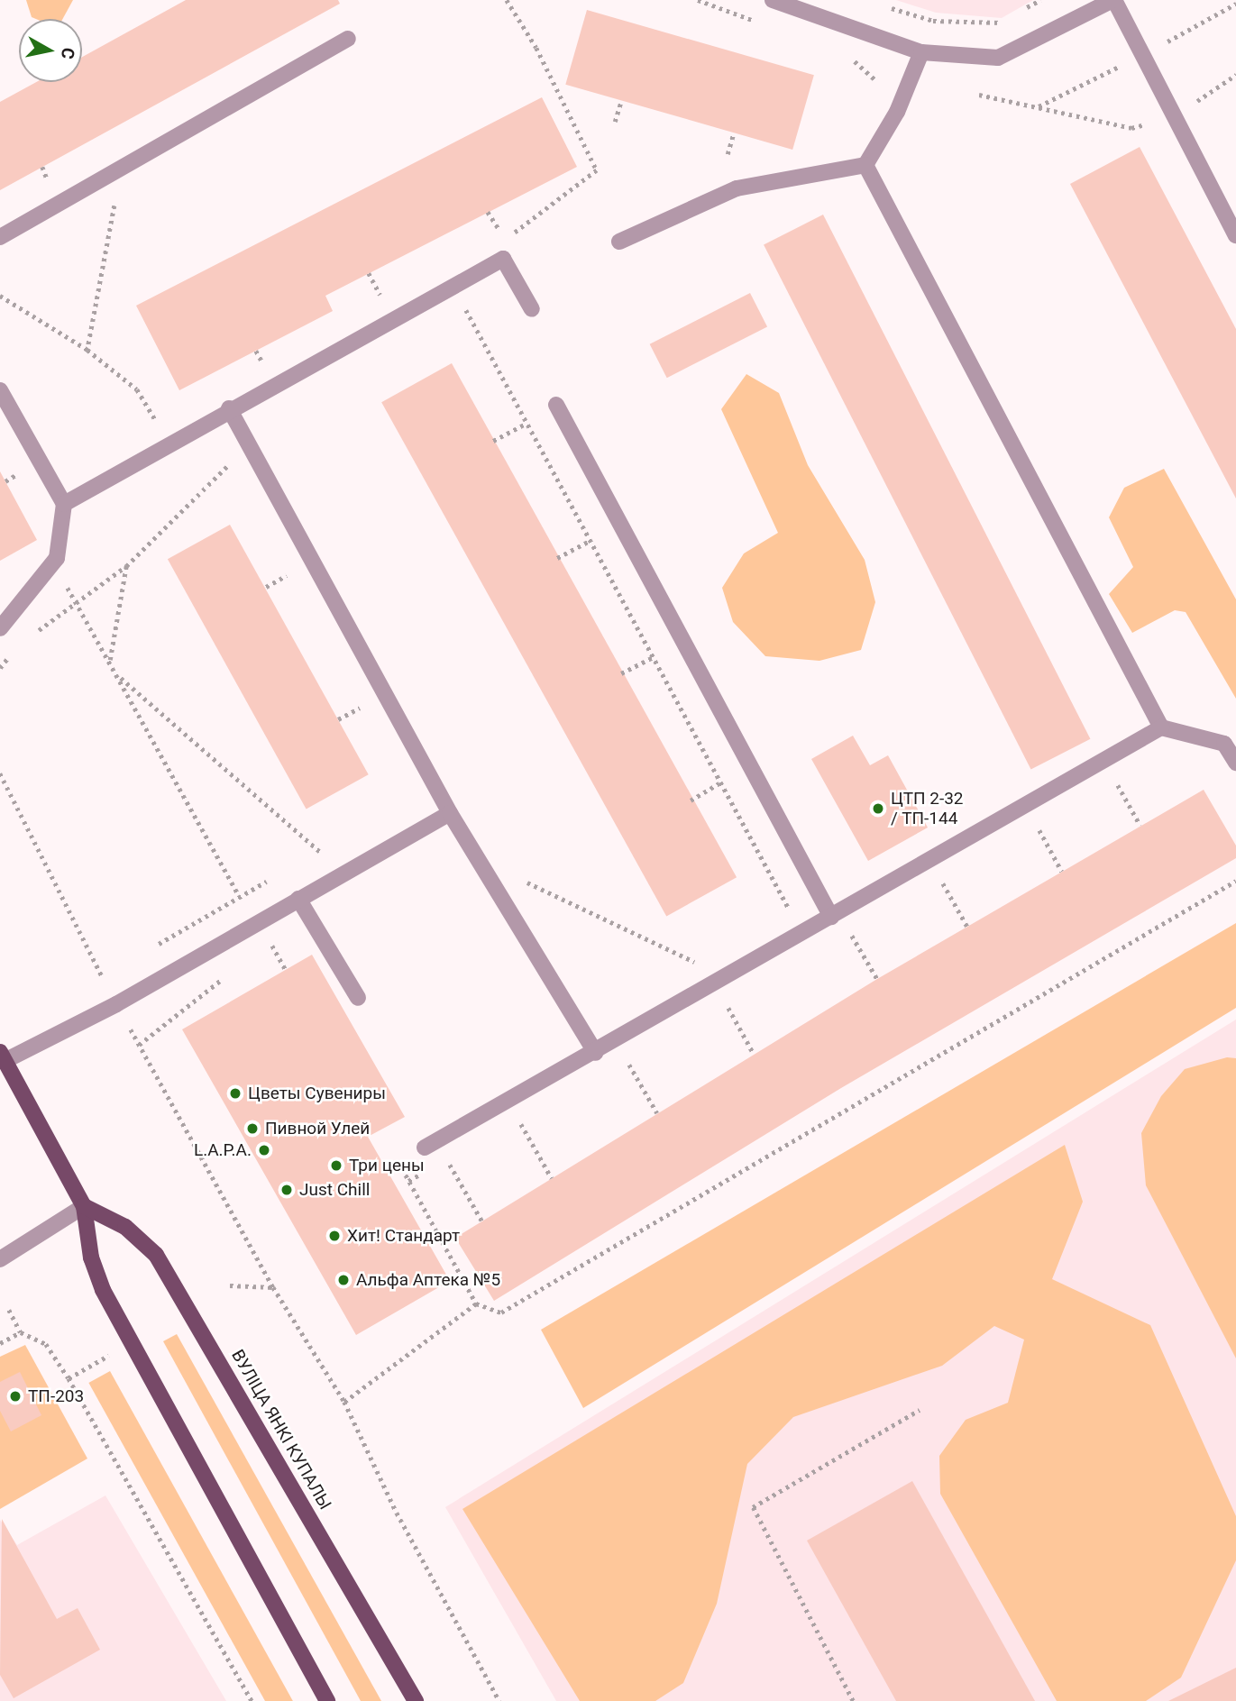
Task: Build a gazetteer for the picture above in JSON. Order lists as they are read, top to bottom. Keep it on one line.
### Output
{"streets":{"main road":["ВУЛІЦА ЯНКІ КУПАЛЫ"]},"places":["ЦТП 2-32 / ТП-144","Цветы Сувениры","Пивной Улей","L.A.P.A.","Три цены","Just Chill","Хит! Стандарт","Альфа Аптека №5","ТП-203"],"north":"right"}
